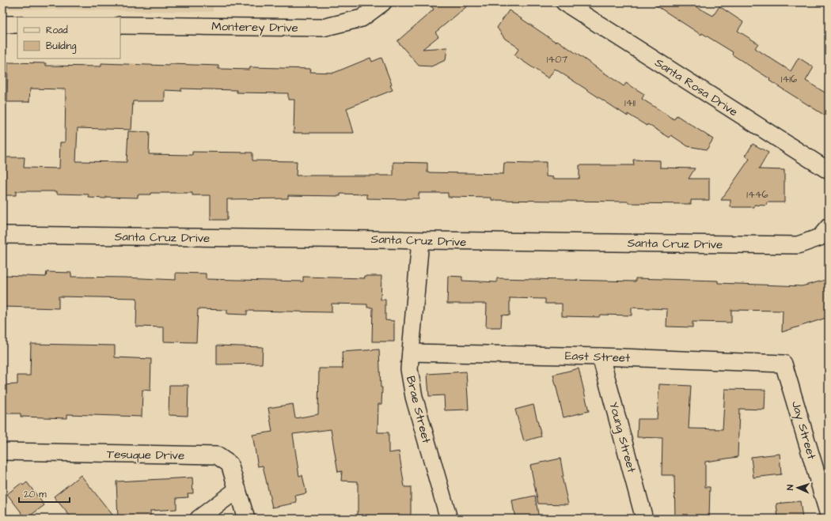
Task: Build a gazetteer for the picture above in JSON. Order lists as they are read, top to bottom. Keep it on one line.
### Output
{"streets":{"street":["Monterey Drive","Santa Rosa Drive","Santa Cruz Drive","East Street","Brae Street","Jay Street","Young Street","Tesuque Drive"]},"crossings":[["Santa Cruz Drive","Brae Street"],["East Street","Brae Street"],["East Street","Jay Street"],["East Street","Young Street"]],"house_numbers":["1407","1416","1411","1446"],"legend":["Road","Building"],"scale_bar":"20 m","north":"left"}
